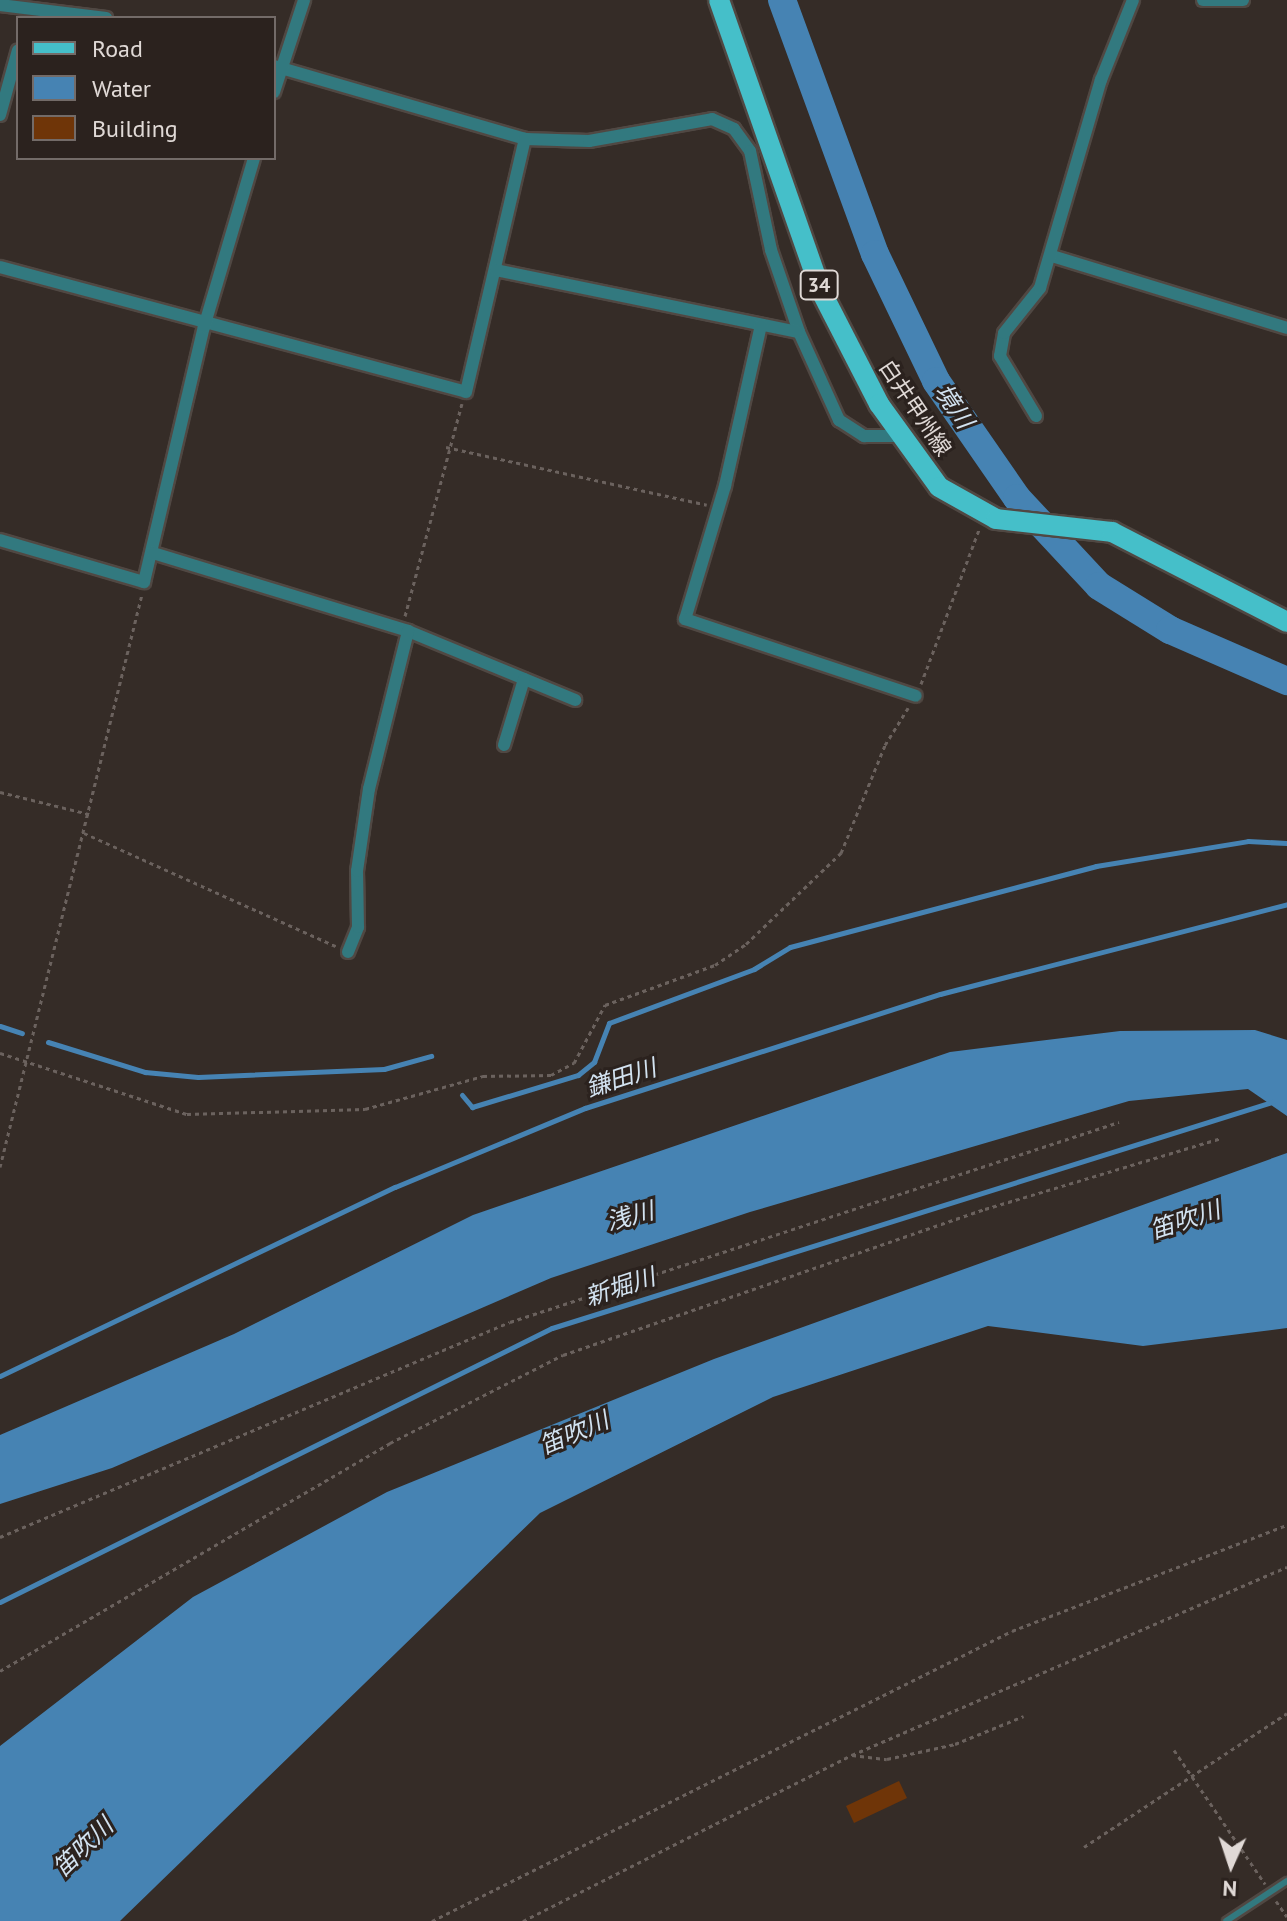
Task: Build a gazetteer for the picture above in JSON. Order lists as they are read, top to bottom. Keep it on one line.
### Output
{"streets":{"main road":["34","白井甲州線"]},"water":["境川","鎌田川","浅川","笛吹川","新堀川"],"legend":["Road","Water","Building"],"north":"bottom"}
